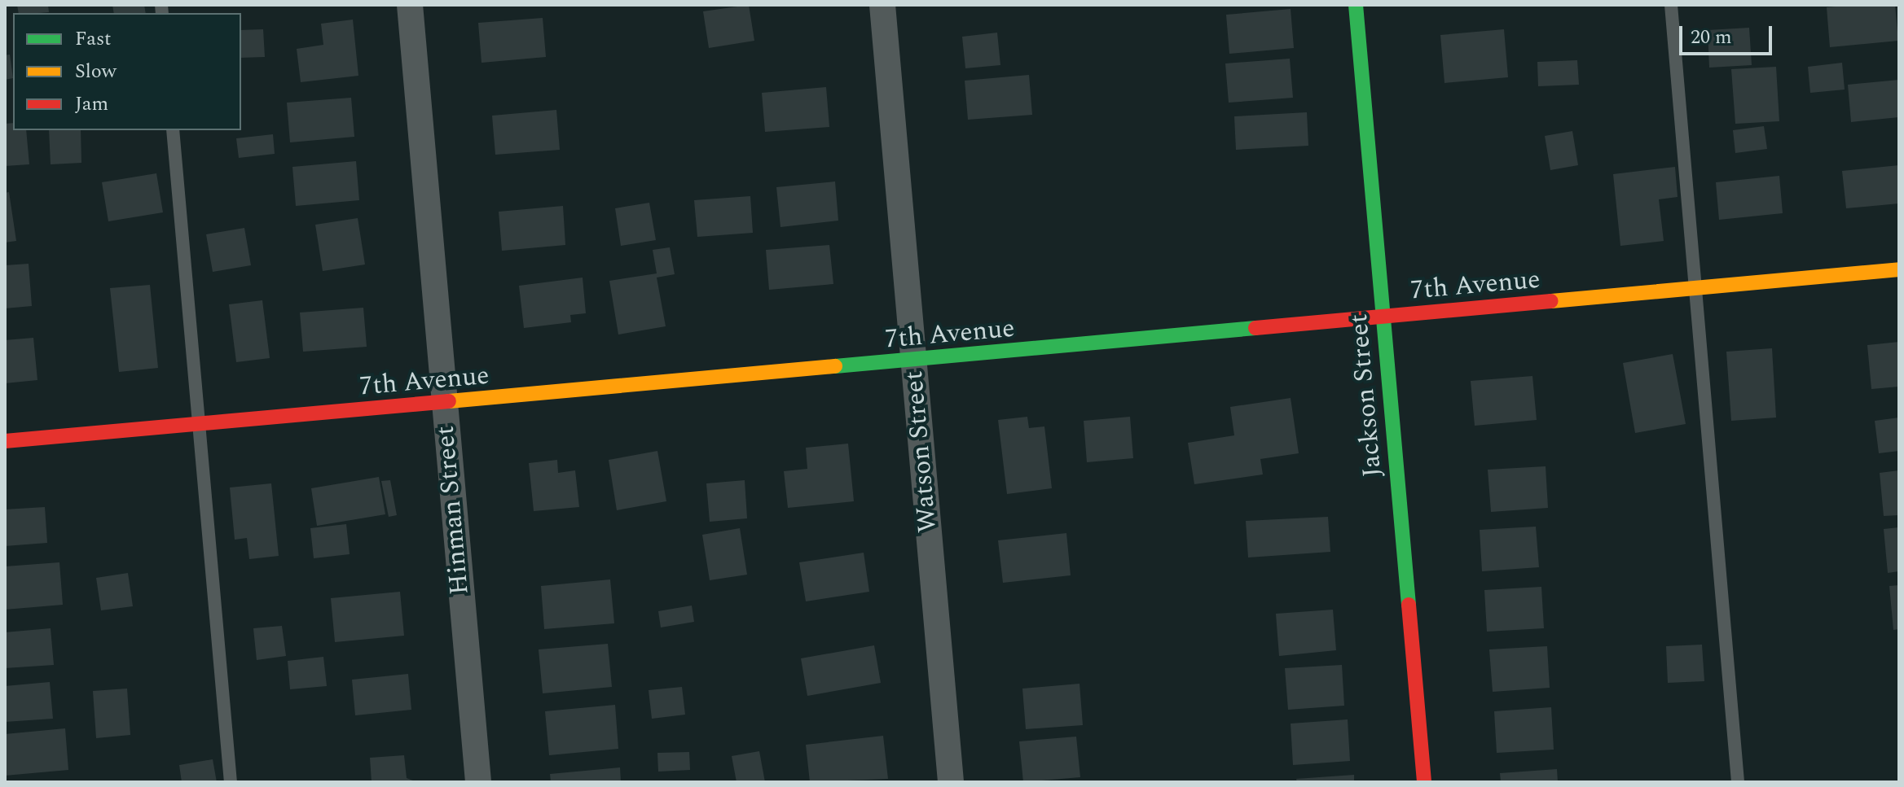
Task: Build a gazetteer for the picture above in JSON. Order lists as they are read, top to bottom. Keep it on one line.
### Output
{"streets":{"street":["7th Avenue","Jackson Street","Watson Street","Hinman Street"]},"crossings":[["7th Avenue","Jackson Street"],["7th Avenue","Watson Street"],["7th Avenue","Hinman Street"]],"legend":["Fast","Slow","Jam"],"scale_bar":"20 m"}
